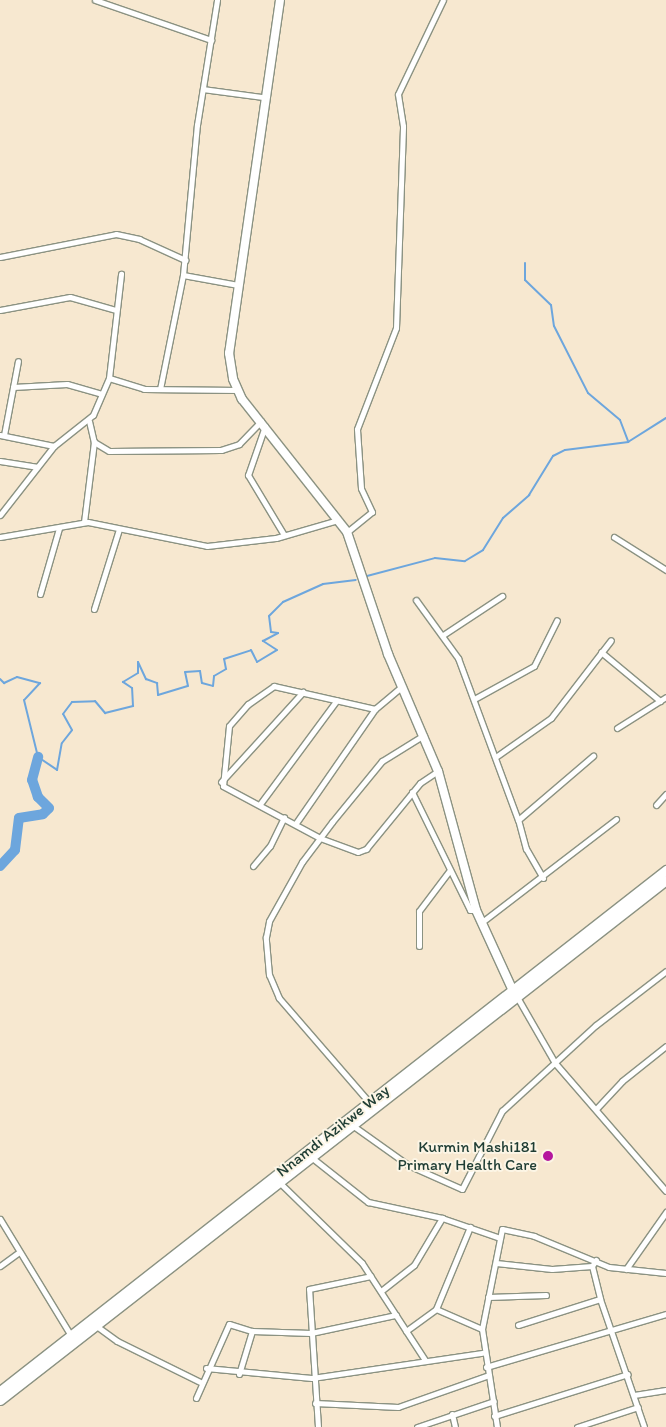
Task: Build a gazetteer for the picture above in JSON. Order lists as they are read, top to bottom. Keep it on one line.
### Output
{"streets":{"highway":["Nnamdi Azikwe Way"]},"places":["Kurmin Mashi181 Primary Health Care"]}
